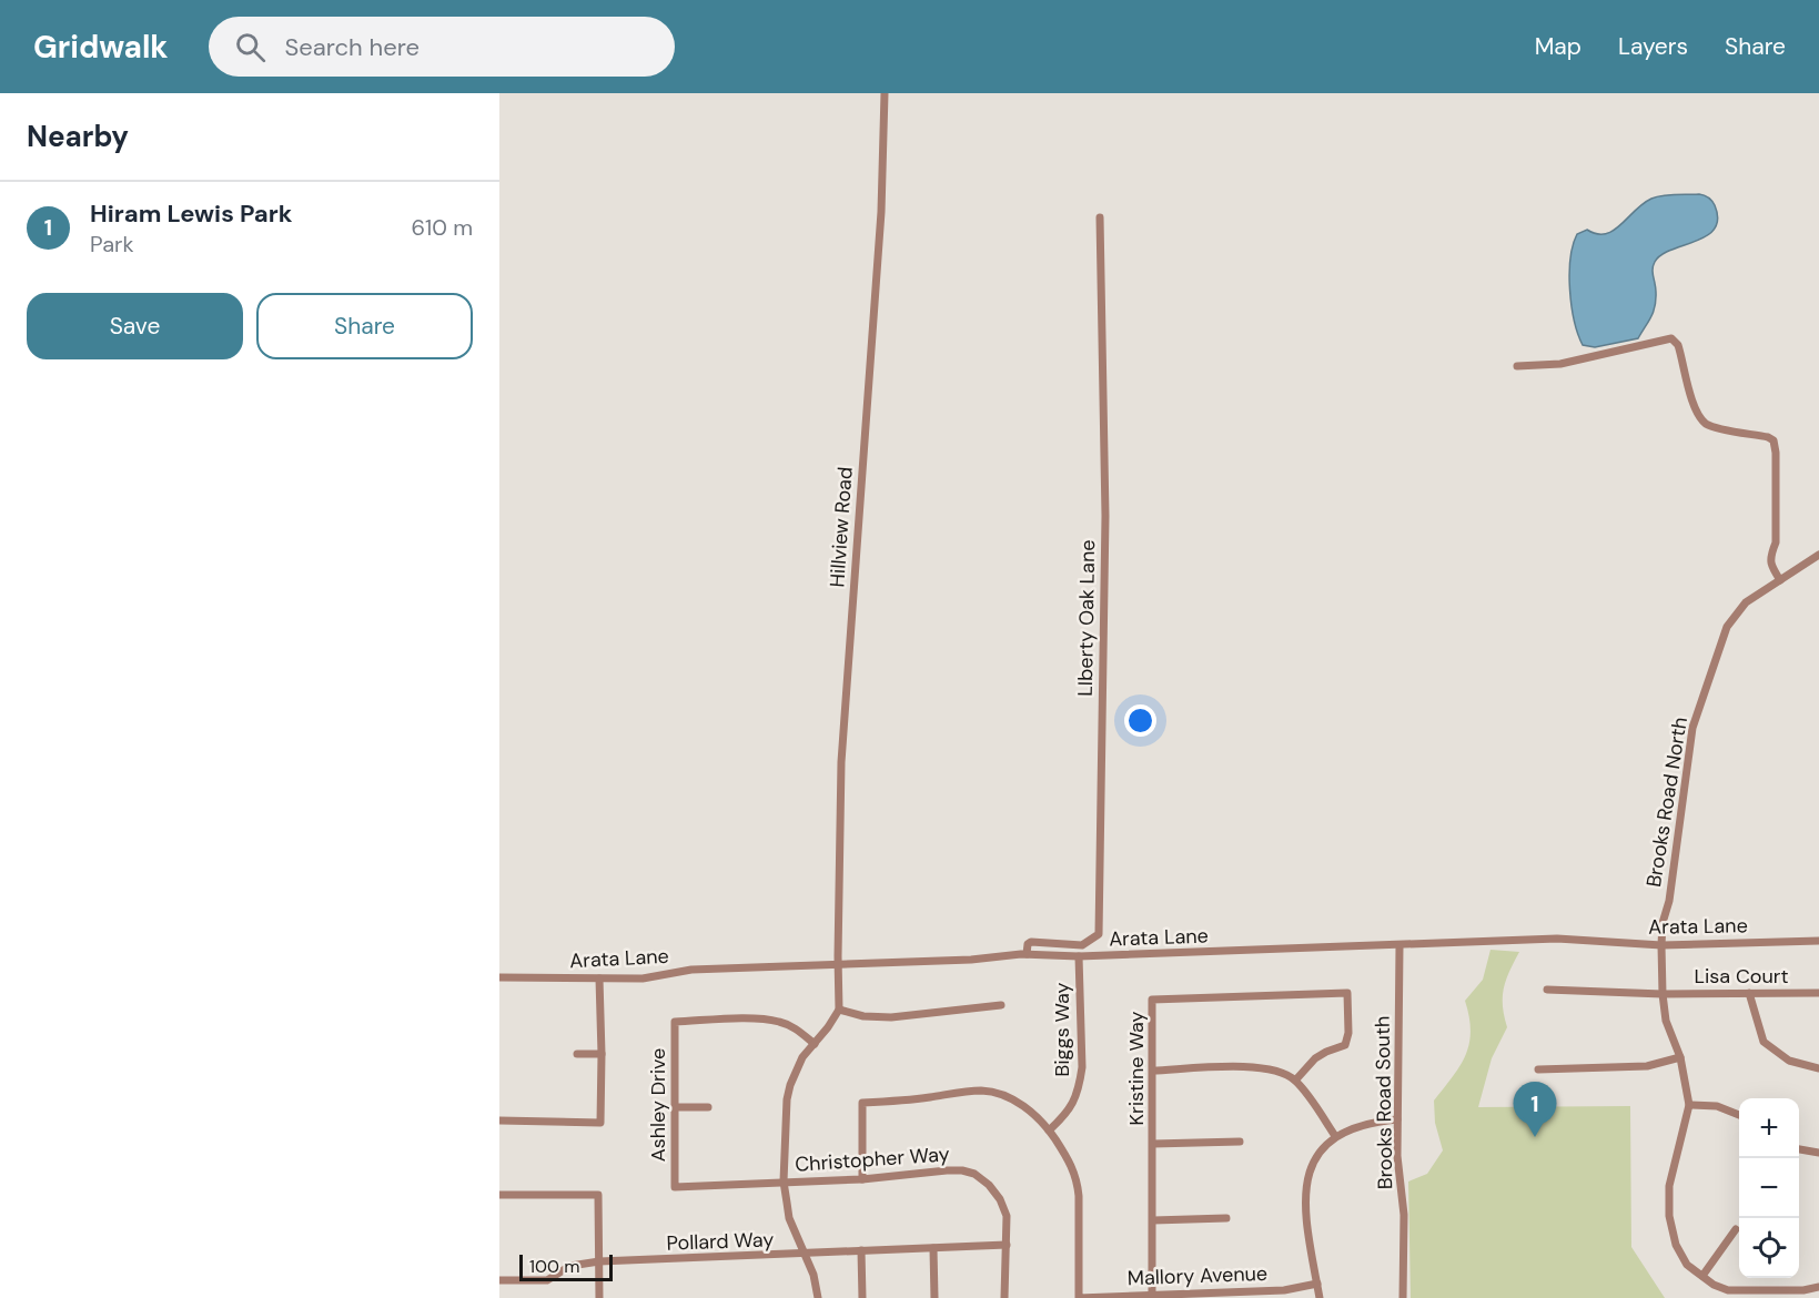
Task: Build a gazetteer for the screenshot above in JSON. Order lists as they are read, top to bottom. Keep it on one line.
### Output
{"streets":{"street":["Hillview Road","LIberty Oak Lane","Brooks Road North","Arata Lane","Lisa Court","Biggs Way","Kristine Way","Brooks Road South","Ashley Drive","Christopher Way","Pollard Way","Mallory Avenue"]},"crossings":[["Hillview Road","Arata Lane"],["LIberty Oak Lane","Arata Lane"],["Brooks Road North","Arata Lane"],["Brooks Road North","Lisa Court"],["Arata Lane","Biggs Way"],["Arata Lane","Brooks Road South"],["Kristine Way","Mallory Avenue"],["Ashley Drive","Christopher Way"],["Christopher Way","Pollard Way"]],"scale_bar":"100 m","page":{"header":"Gridwalk","search":"Search here","nav":["Map","Layers","Share"],"heading":"Nearby","list":[{"mark":"1","name":"Hiram Lewis Park","note":"Park","value":"610 m"}],"buttons":["Save","Share"],"pins":"1","map_buttons":["+","−"],"scale":"100 m"}}
